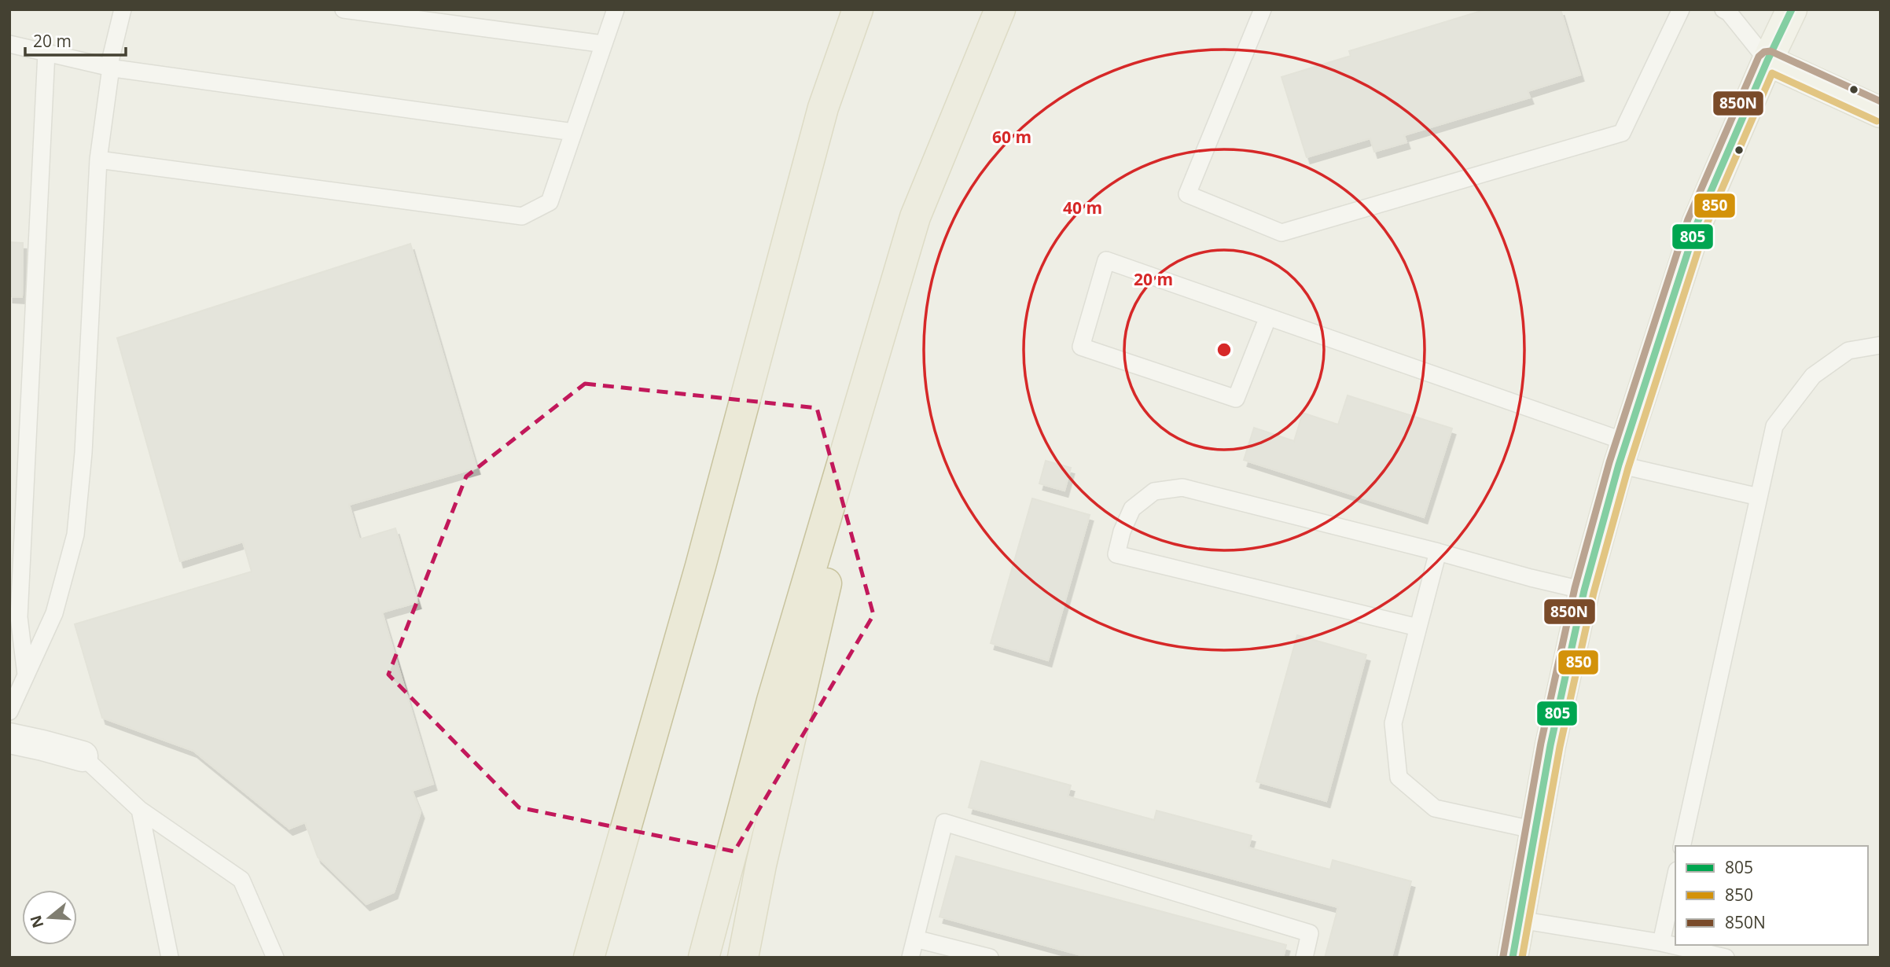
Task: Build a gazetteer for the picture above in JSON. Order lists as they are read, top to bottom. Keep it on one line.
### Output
{"lines":["transit line 805","transit line 850N","transit line 850"],"legend":["805","850","850N"],"scale_bar":"20 m","north":"left","rings":["60 m","40 m","20 m"]}
